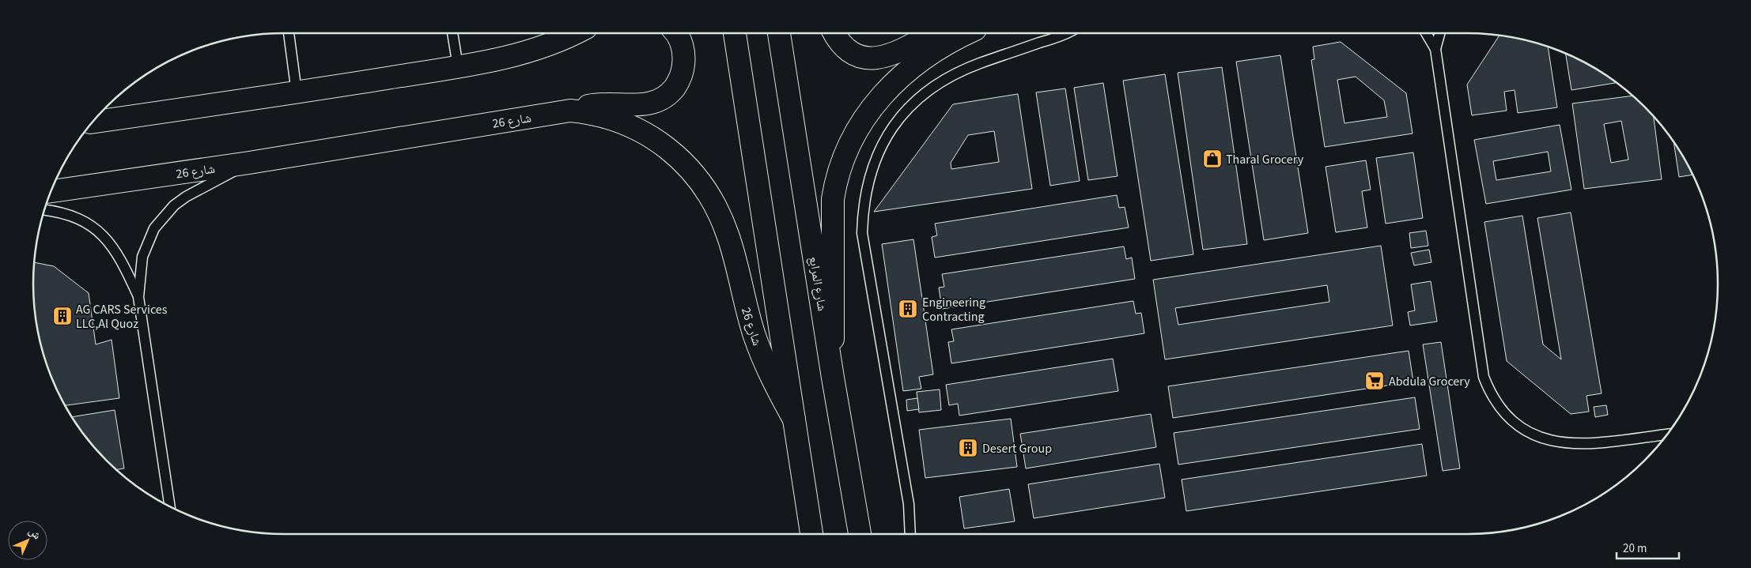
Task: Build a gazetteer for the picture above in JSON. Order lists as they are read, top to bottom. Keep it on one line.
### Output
{"streets":{"main road":["شارع 26","شارع المرابع"]},"places":{"shop":["Tharal Grocery"],"building":["Engineering Contracting","AG CARS Services LLC,Al Quoz","Desert Group"],"supermarket":["Abdula Grocery"]},"scale_bar":"20 m","north":"top right"}
